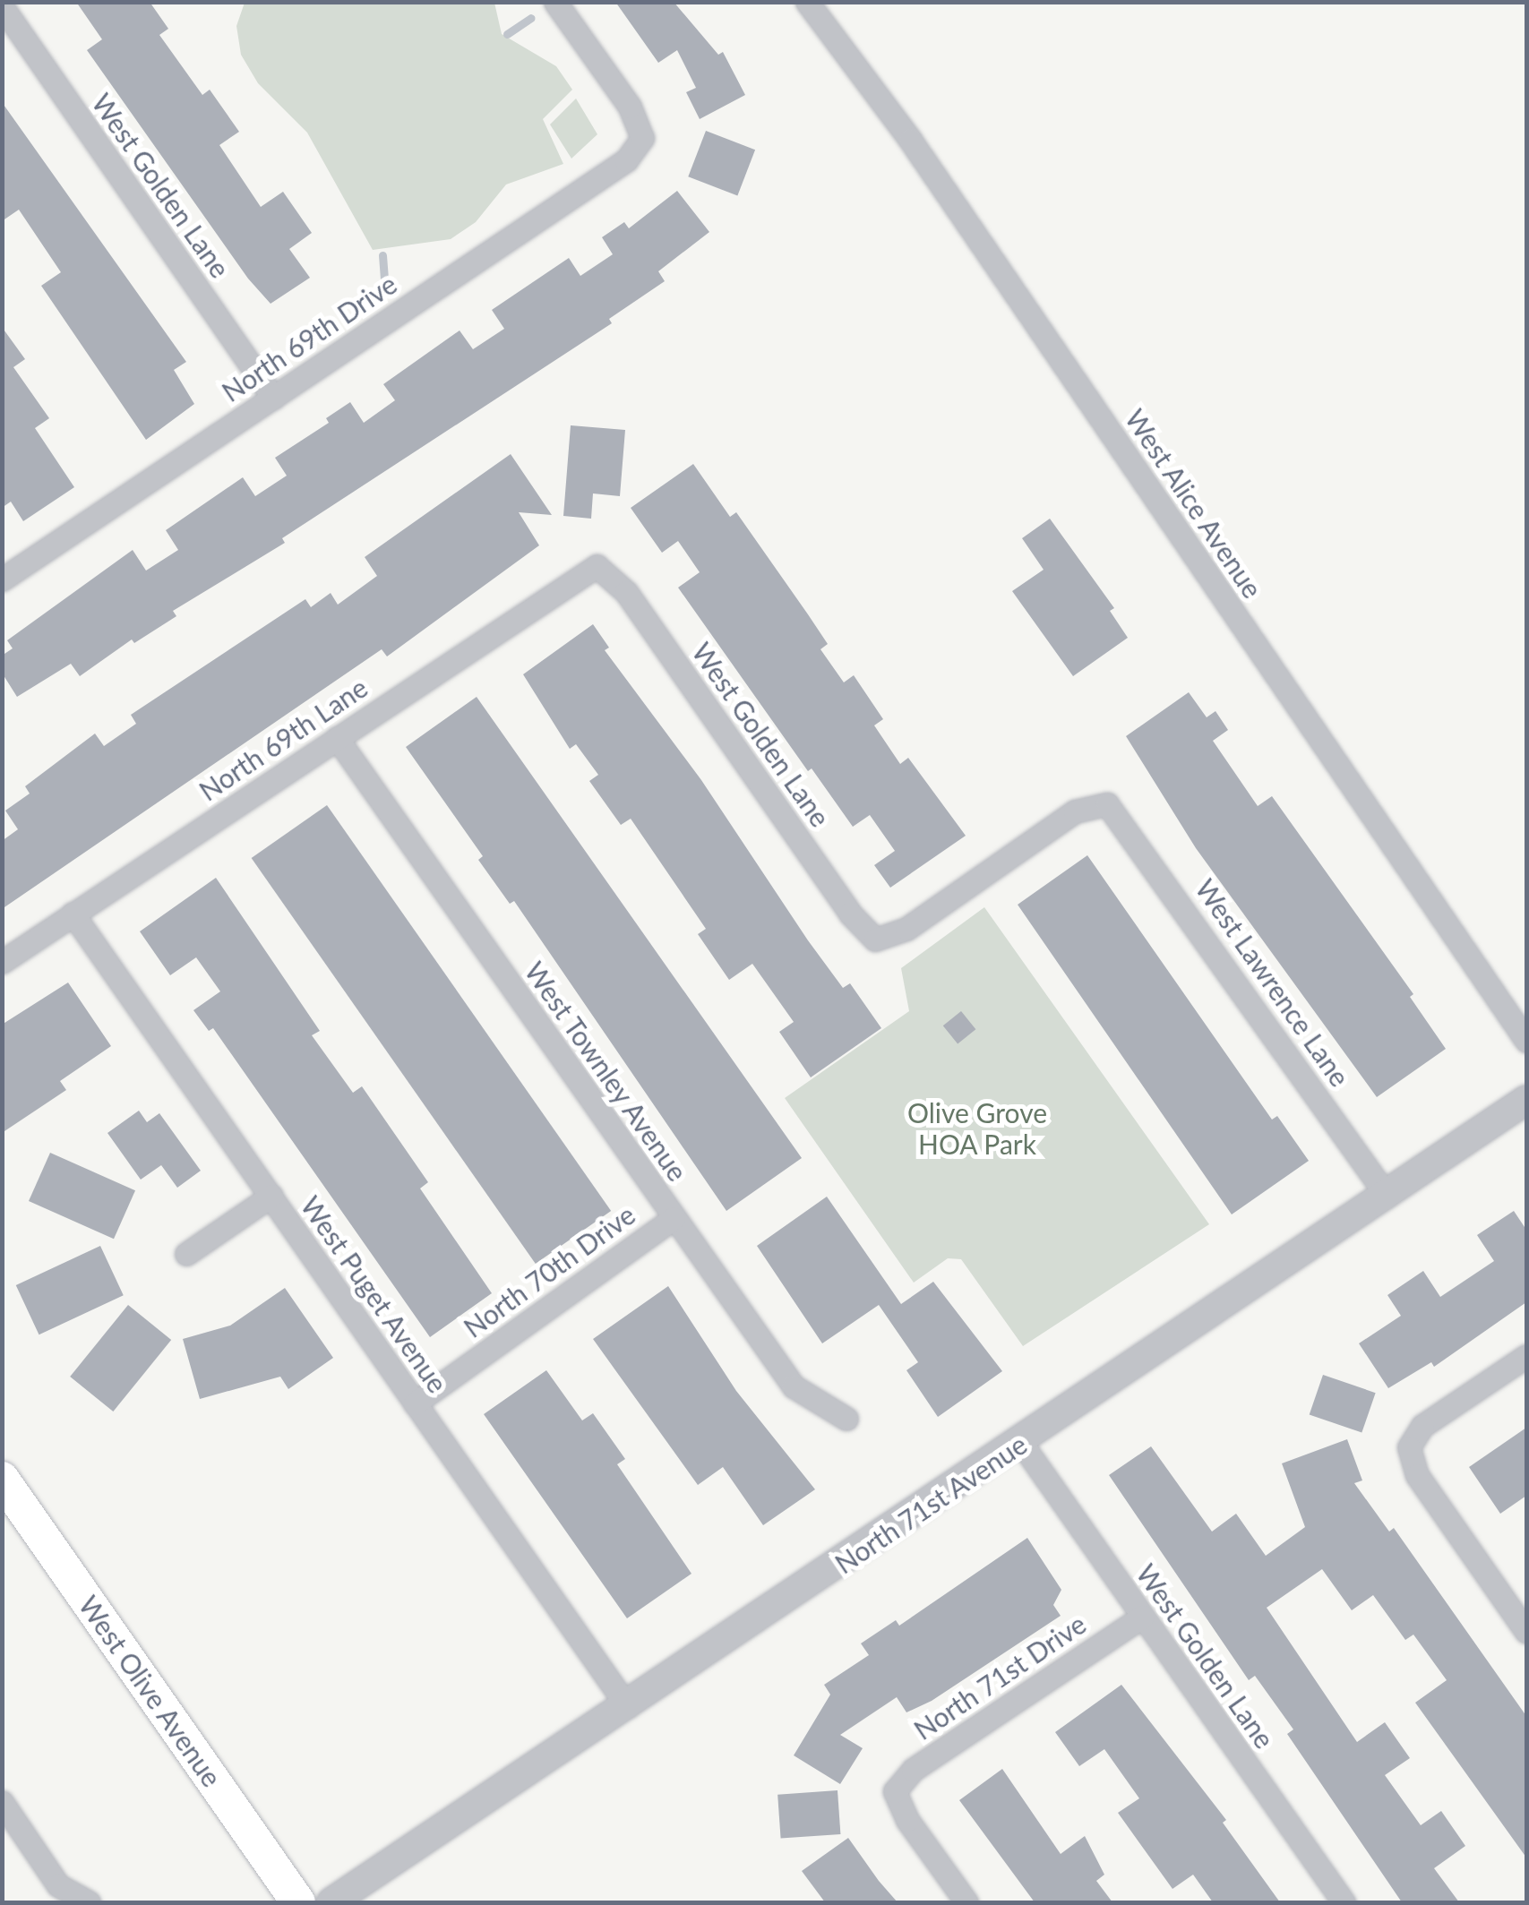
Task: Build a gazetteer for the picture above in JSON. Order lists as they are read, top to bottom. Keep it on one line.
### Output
{"streets":{"main road":["West Olive Avenue"],"street":["West Golden Lane","North 69th Drive","West Alice Avenue","North 69th Lane","West Lawrence Lane","West Townley Avenue","North 70th Drive","West Puget Avenue","North 71st Avenue","North 71st Drive"]},"crossings":[["West Golden Lane","North 69th Drive"],["West Golden Lane","North 69th Lane"],["West Golden Lane","West Lawrence Lane"],["West Golden Lane","North 71st Avenue"],["West Golden Lane","North 71st Drive"],["North 69th Lane","West Townley Avenue"],["North 69th Lane","West Puget Avenue"],["West Lawrence Lane","North 71st Avenue"],["West Townley Avenue","North 70th Drive"],["North 70th Drive","West Puget Avenue"],["West Puget Avenue","North 71st Avenue"]],"parks":["Olive Grove HOA Park"]}
